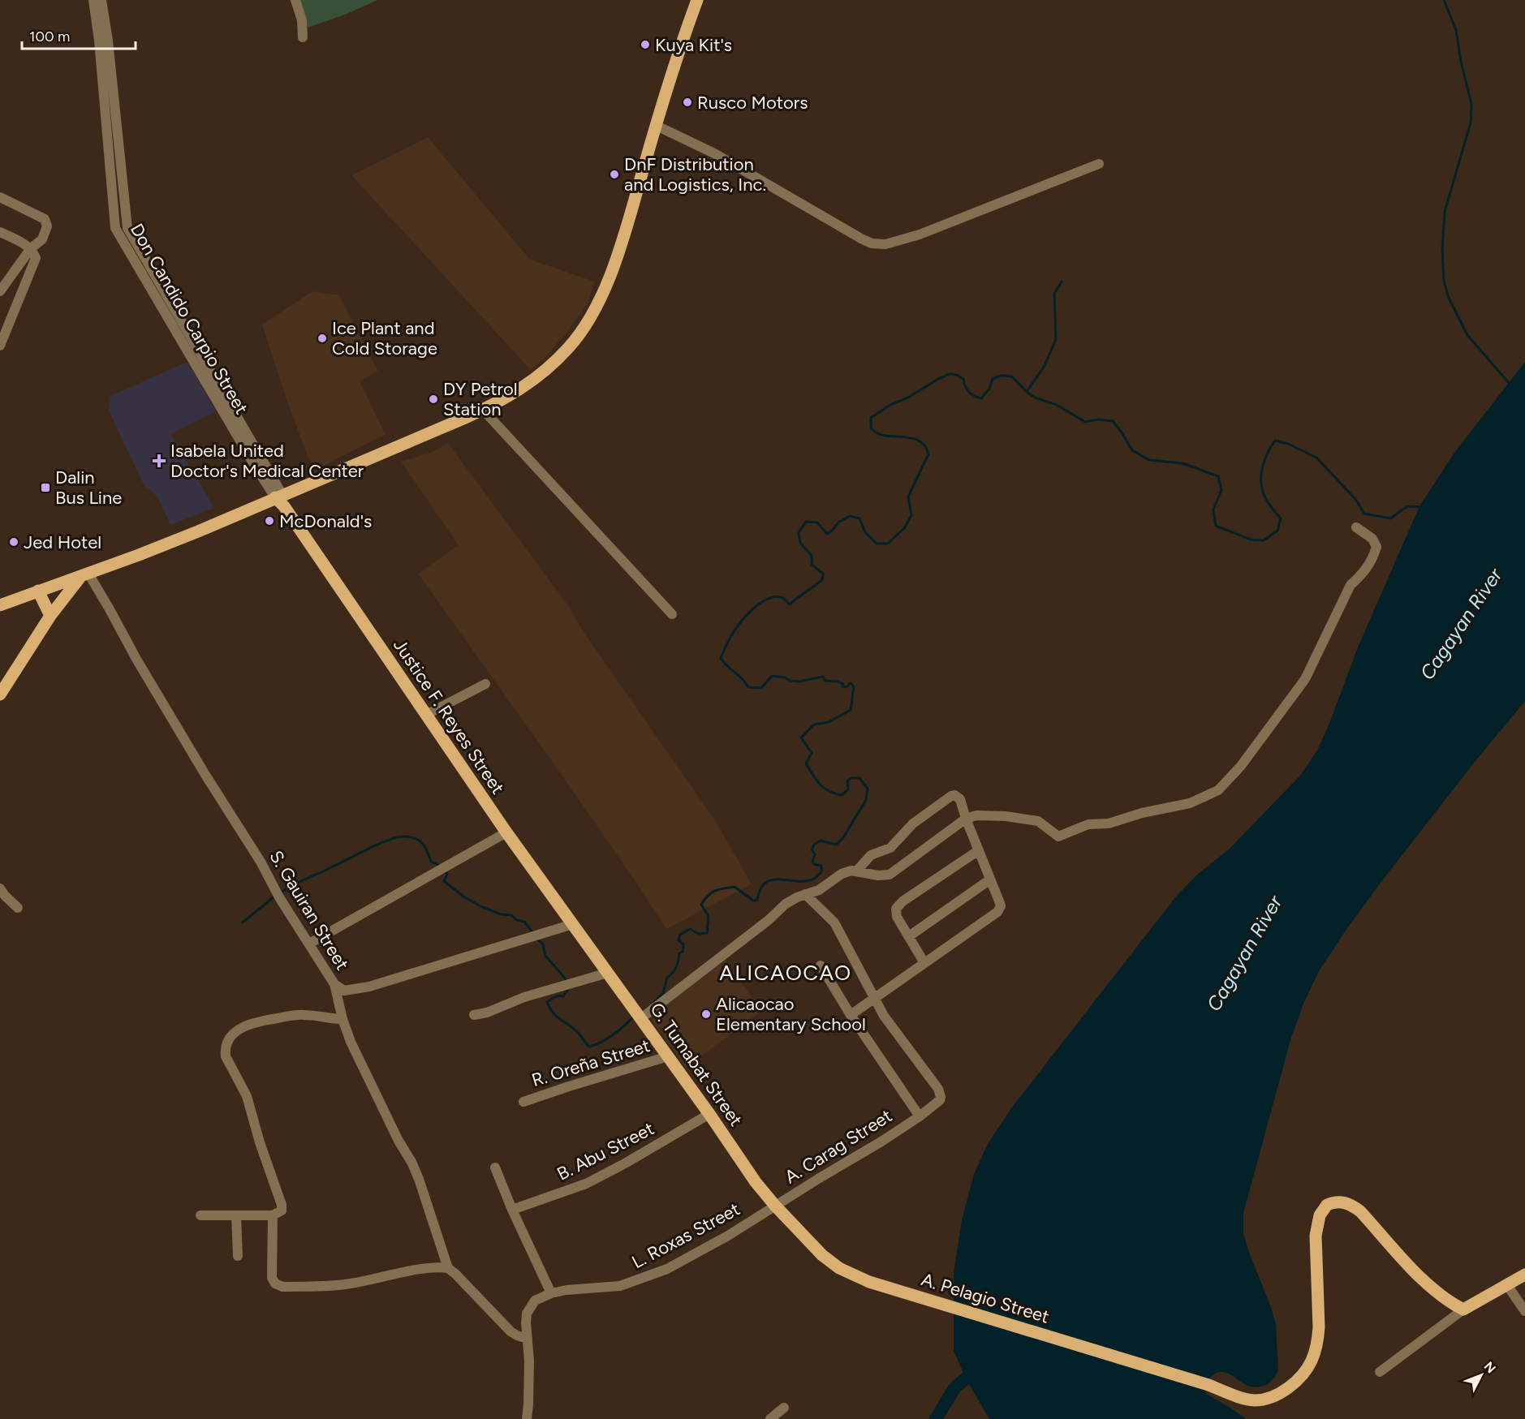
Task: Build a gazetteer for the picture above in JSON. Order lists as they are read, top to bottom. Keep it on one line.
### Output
{"streets":{"main road":["Justice F. Reyes Street","G. Tumabat Street","A. Pelagio Street"],"street":["Don Candido Carpio Street","S. Gauiran Street","R. Oreña Street","A. Carag Street","B. Abu Street","L. Roxas Street"]},"crossings":[["Don Candido Carpio Street","Justice F. Reyes Street"],["Justice F. Reyes Street","G. Tumabat Street"],["R. Oreña Street","G. Tumabat Street"],["G. Tumabat Street","A. Carag Street"],["G. Tumabat Street","B. Abu Street"],["G. Tumabat Street","L. Roxas Street"],["G. Tumabat Street","A. Pelagio Street"],["A. Carag Street","L. Roxas Street"],["A. Carag Street","A. Pelagio Street"],["L. Roxas Street","A. Pelagio Street"]],"districts":["ALICAOCAO"],"water":["Cagayan River"],"places":{"other":["Kuya Kit's","Rusco Motors","DnF Distribution and Logistics, Inc.","Ice Plant and Cold Storage","DY Petrol Station","McDonald's","Jed Hotel","Alicaocao Elementary School"],"health":["Isabela United Doctor's Medical Center"],"transit":["Dalin Bus Line"]},"scale_bar":"100 m","north":"top right"}
